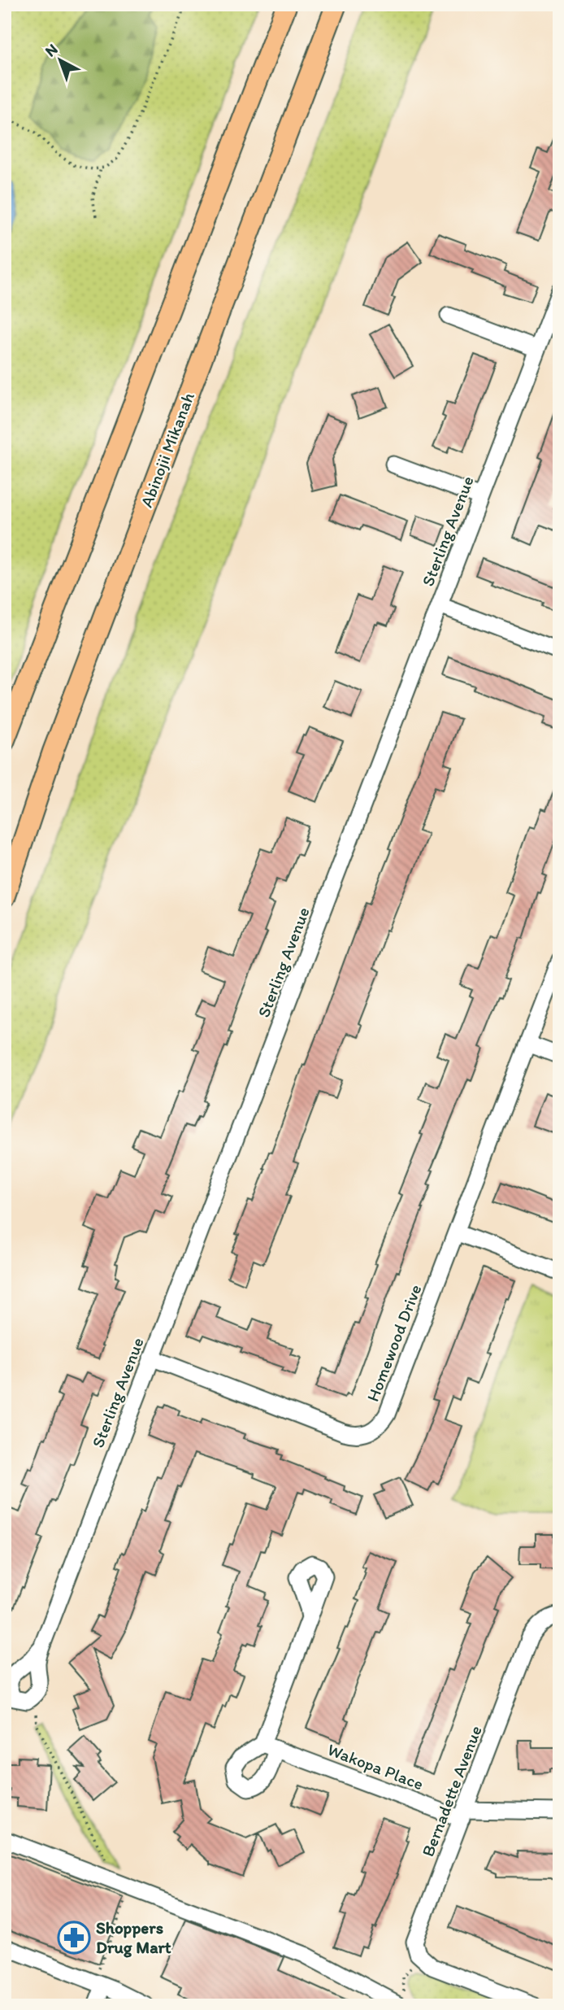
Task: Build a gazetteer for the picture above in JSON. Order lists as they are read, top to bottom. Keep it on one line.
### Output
{"streets":{"main road":["Abinojii Mikanah"],"street":["Sterling Avenue","Homewood Drive","Wakopa Place","Bernadette Avenue"]},"crossings":[["Sterling Avenue","Homewood Drive"],["Wakopa Place","Bernadette Avenue"]],"places":{"pharmacy":["Shoppers Drug Mart"]},"north":"top left"}
